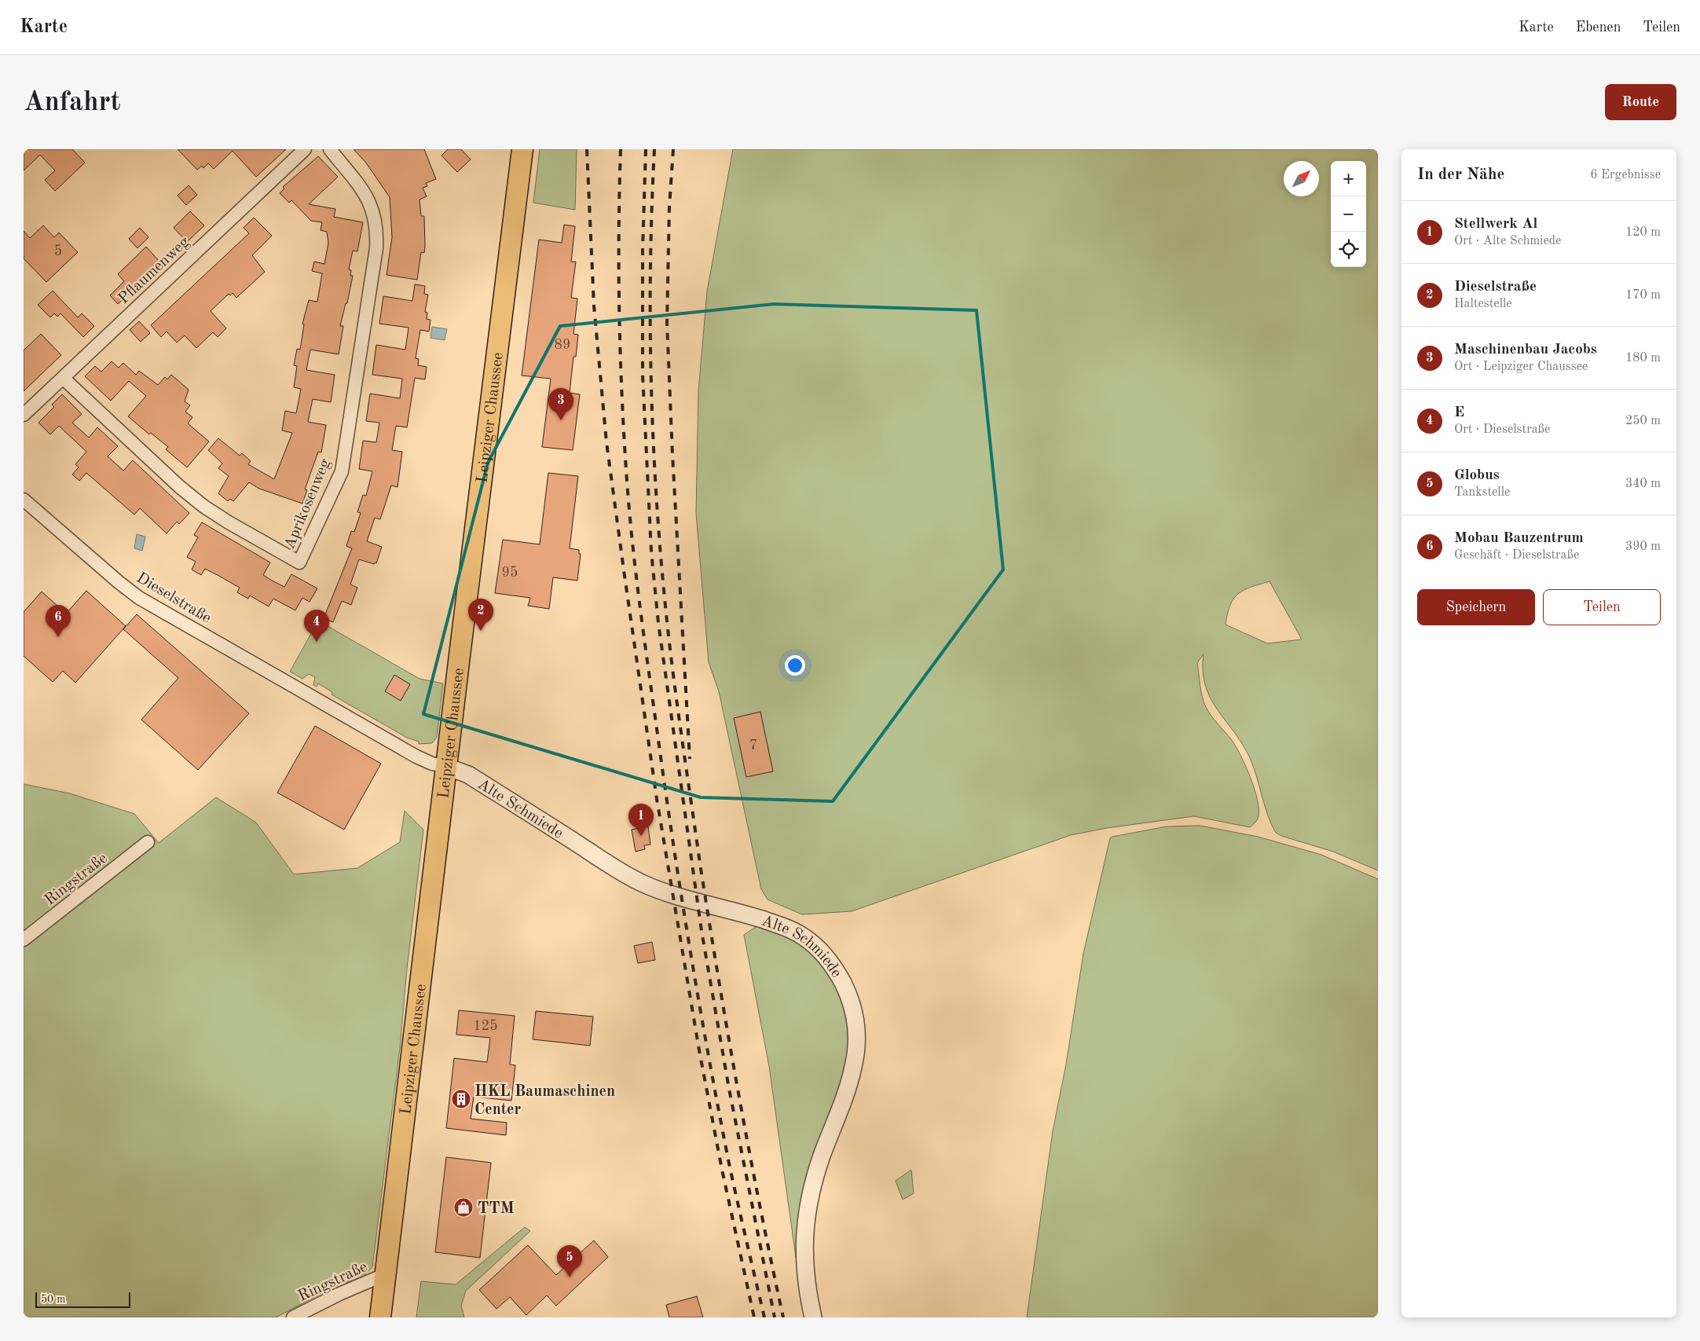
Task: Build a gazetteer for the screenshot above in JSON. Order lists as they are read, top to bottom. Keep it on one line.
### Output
{"streets":{"main road":["Leipziger Chaussee"],"street":["Pflaumenweg","Aprikosenweg","Dieselstraße","Alte Schmiede","Ringstraße"]},"crossings":[["Pflaumenweg","Aprikosenweg"],["Leipziger Chaussee","Dieselstraße"],["Leipziger Chaussee","Alte Schmiede"],["Leipziger Chaussee","Ringstraße"],["Dieselstraße","Alte Schmiede"]],"places":{"building":["HKL Baumaschinen Center"],"shop":["TTM"]},"house_numbers":["5","89","95","7","125"],"scale_bar":"50 m","north":"top right","page":{"header":"Karte","nav":["Karte","Ebenen","Teilen"],"buttons":["Route",["Speichern","Teilen"]],"title":"Anfahrt","heading":["In der Nähe","6 Ergebnisse"],"map_buttons":["+","−"],"list":[{"mark":"1","name":"Stellwerk Al","note":"Ort · Alte Schmiede","value":"120 m"},{"mark":"2","name":"Dieselstraße","note":"Haltestelle","value":"170 m"},{"mark":"3","name":"Maschinenbau Jacobs","note":"Ort · Leipziger Chaussee","value":"180 m"},{"mark":"4","name":"E","note":"Ort · Dieselstraße","value":"250 m"},{"mark":"5","name":"Globus","note":"Tankstelle","value":"340 m"},{"mark":"6","name":"Mobau Bauzentrum","note":"Geschäft · Dieselstraße","value":"390 m"}],"pins":["3","2","6","4","1","5"],"scale":"50 m"}}
